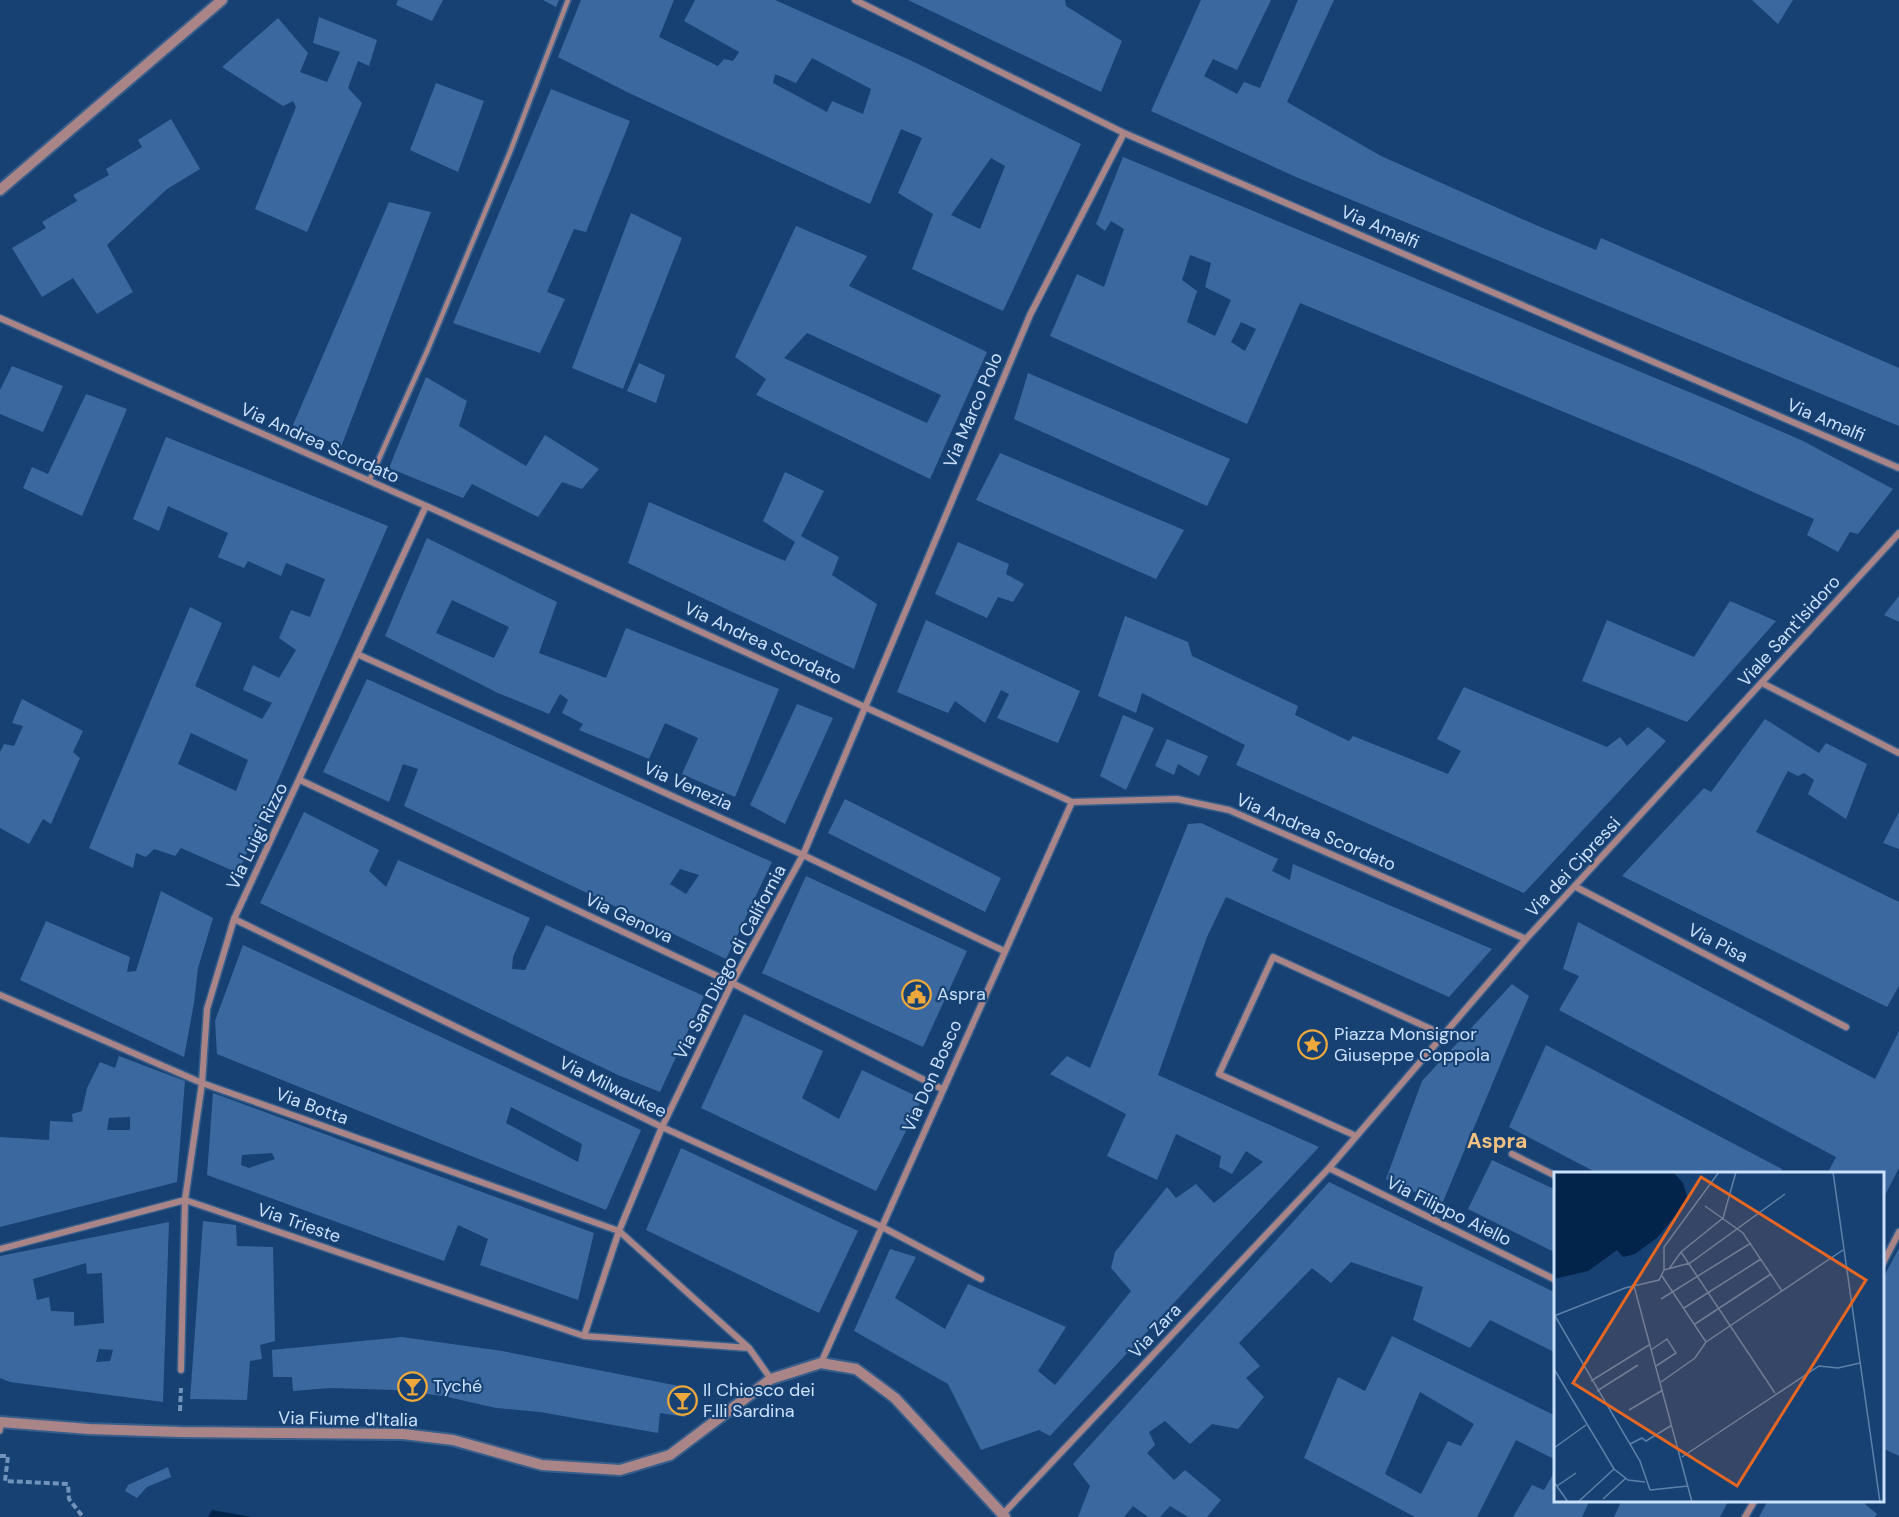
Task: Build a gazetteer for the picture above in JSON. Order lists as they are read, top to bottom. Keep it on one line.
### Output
{"streets":{"street":["Via Amalfi","Via Marco Polo","Via Andrea Scordato","Viale Sant'Isidoro","Via Venezia","Via Luigi Rizzo","Via dei Cipressi","Via Genova","Via Pisa","Via San Diego di California","Via Don Bosco","Via Milwaukee","Via Botta","Via Filippo Aiello","Via Trieste","Via Zara","Via Fiume d'Italia"]},"crossings":[["Via Amalfi","Via Marco Polo"],["Via Marco Polo","Via Andrea Scordato"],["Via Marco Polo","Via San Diego di California"],["Via Andrea Scordato","Via Luigi Rizzo"],["Via Andrea Scordato","Via dei Cipressi"],["Via Andrea Scordato","Via San Diego di California"],["Via Andrea Scordato","Via Don Bosco"],["Viale Sant'Isidoro","Via dei Cipressi"],["Via Venezia","Via Luigi Rizzo"],["Via Venezia","Via San Diego di California"],["Via Venezia","Via Don Bosco"],["Via Luigi Rizzo","Via Genova"],["Via Luigi Rizzo","Via Milwaukee"],["Via Luigi Rizzo","Via Botta"],["Via Luigi Rizzo","Via Trieste"],["Via dei Cipressi","Via Pisa"],["Via dei Cipressi","Via Zara"],["Via Genova","Via San Diego di California"],["Via Genova","Via Don Bosco"],["Via San Diego di California","Via Milwaukee"],["Via San Diego di California","Via Botta"],["Via San Diego di California","Via Trieste"],["Via Don Bosco","Via Milwaukee"],["Via Don Bosco","Via Fiume d'Italia"],["Via Filippo Aiello","Via Zara"]],"districts":["Aspra"],"places":{"public building":["Aspra"],"place":["Piazza Monsignor Giuseppe Coppola"],"bar":["Tyché","Il Chiosco dei F.lli Sardina"]}}
